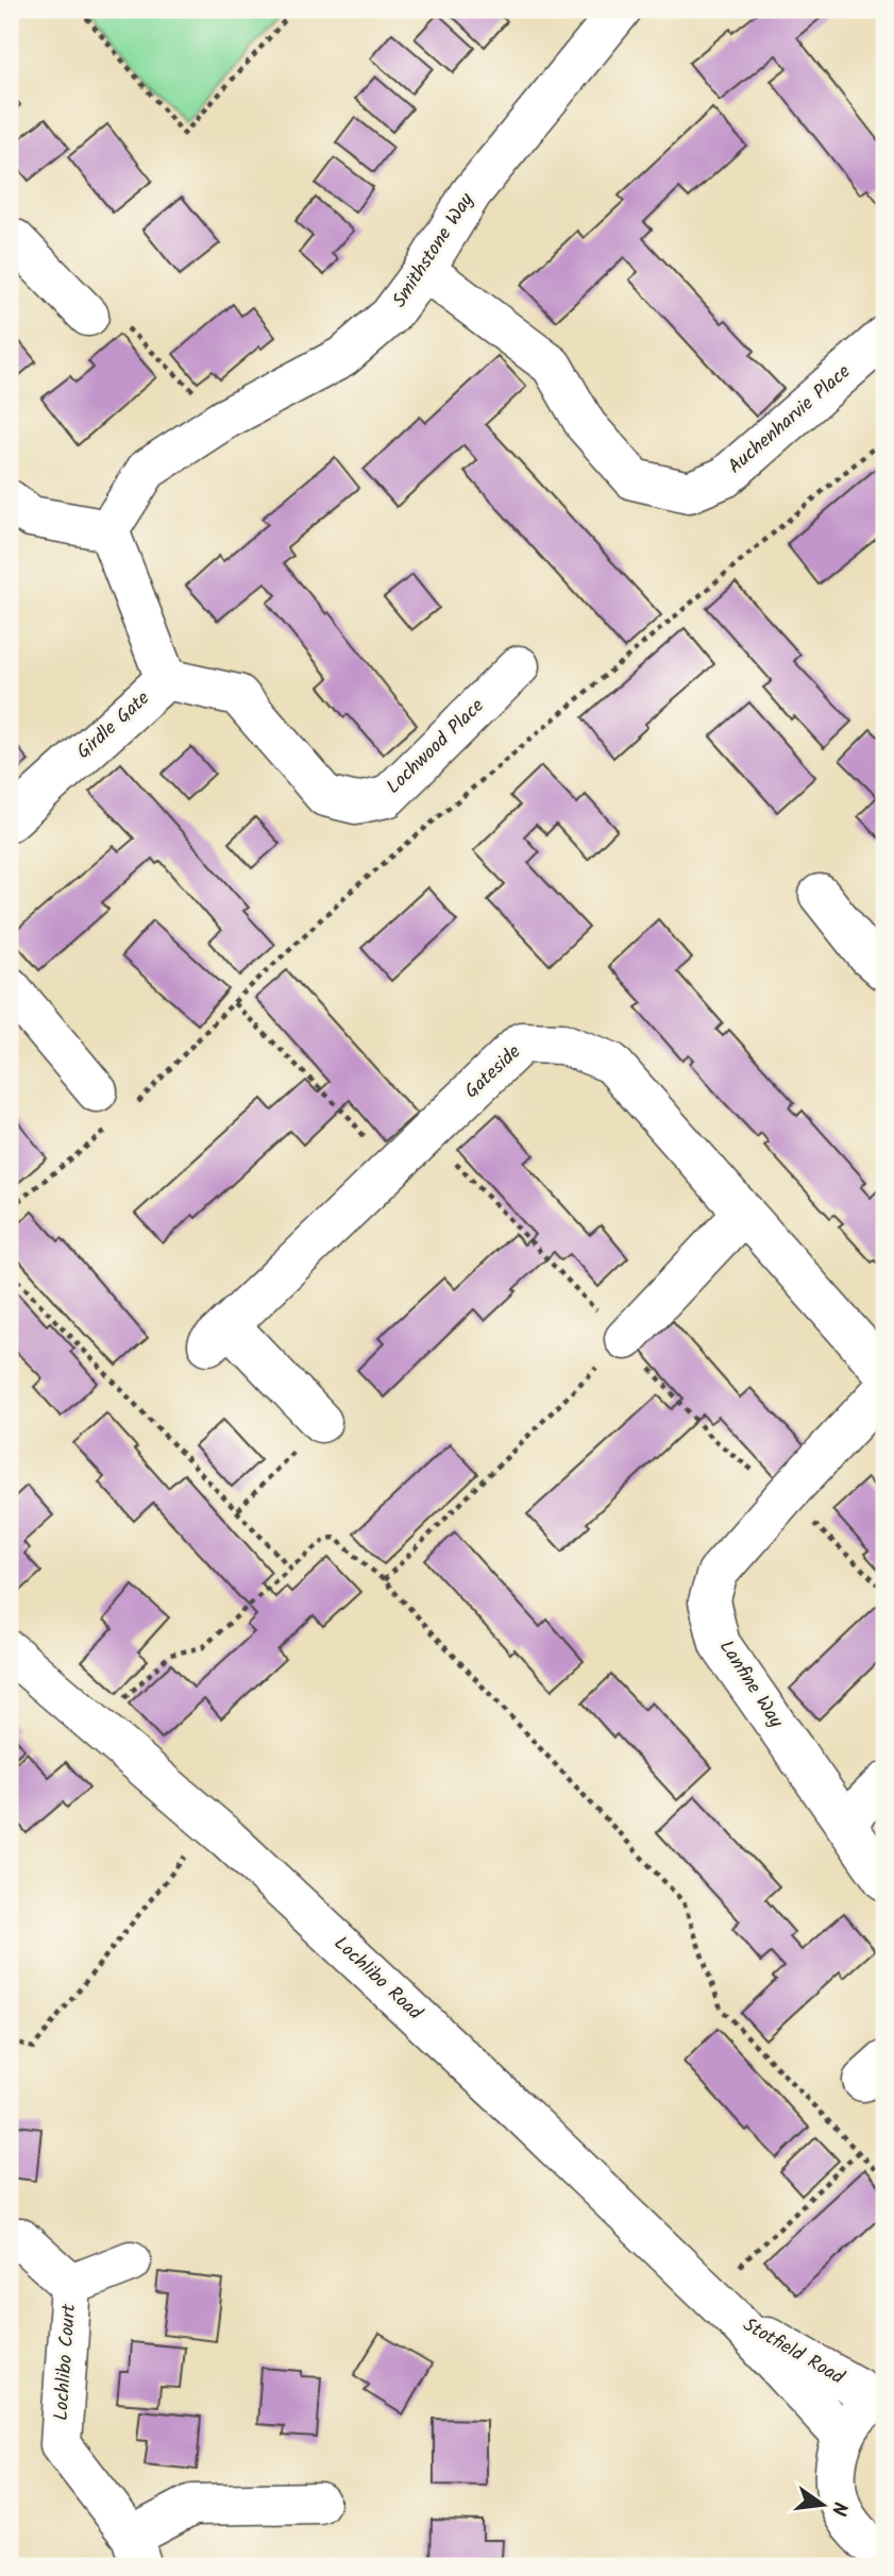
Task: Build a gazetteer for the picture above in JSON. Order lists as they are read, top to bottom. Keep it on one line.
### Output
{"streets":{"street":["Smithstone Way","Auchenharvie Place","Girdle Gate","Lochwood Place","Gateside","Lanfine Way","Lochlibo Road","Stotfield Road","Lochlibo Court"]},"crossings":[["Smithstone Way","Auchenharvie Place"],["Smithstone Way","Girdle Gate"],["Girdle Gate","Lochwood Place"],["Lochlibo Road","Stotfield Road"]],"north":"right"}
